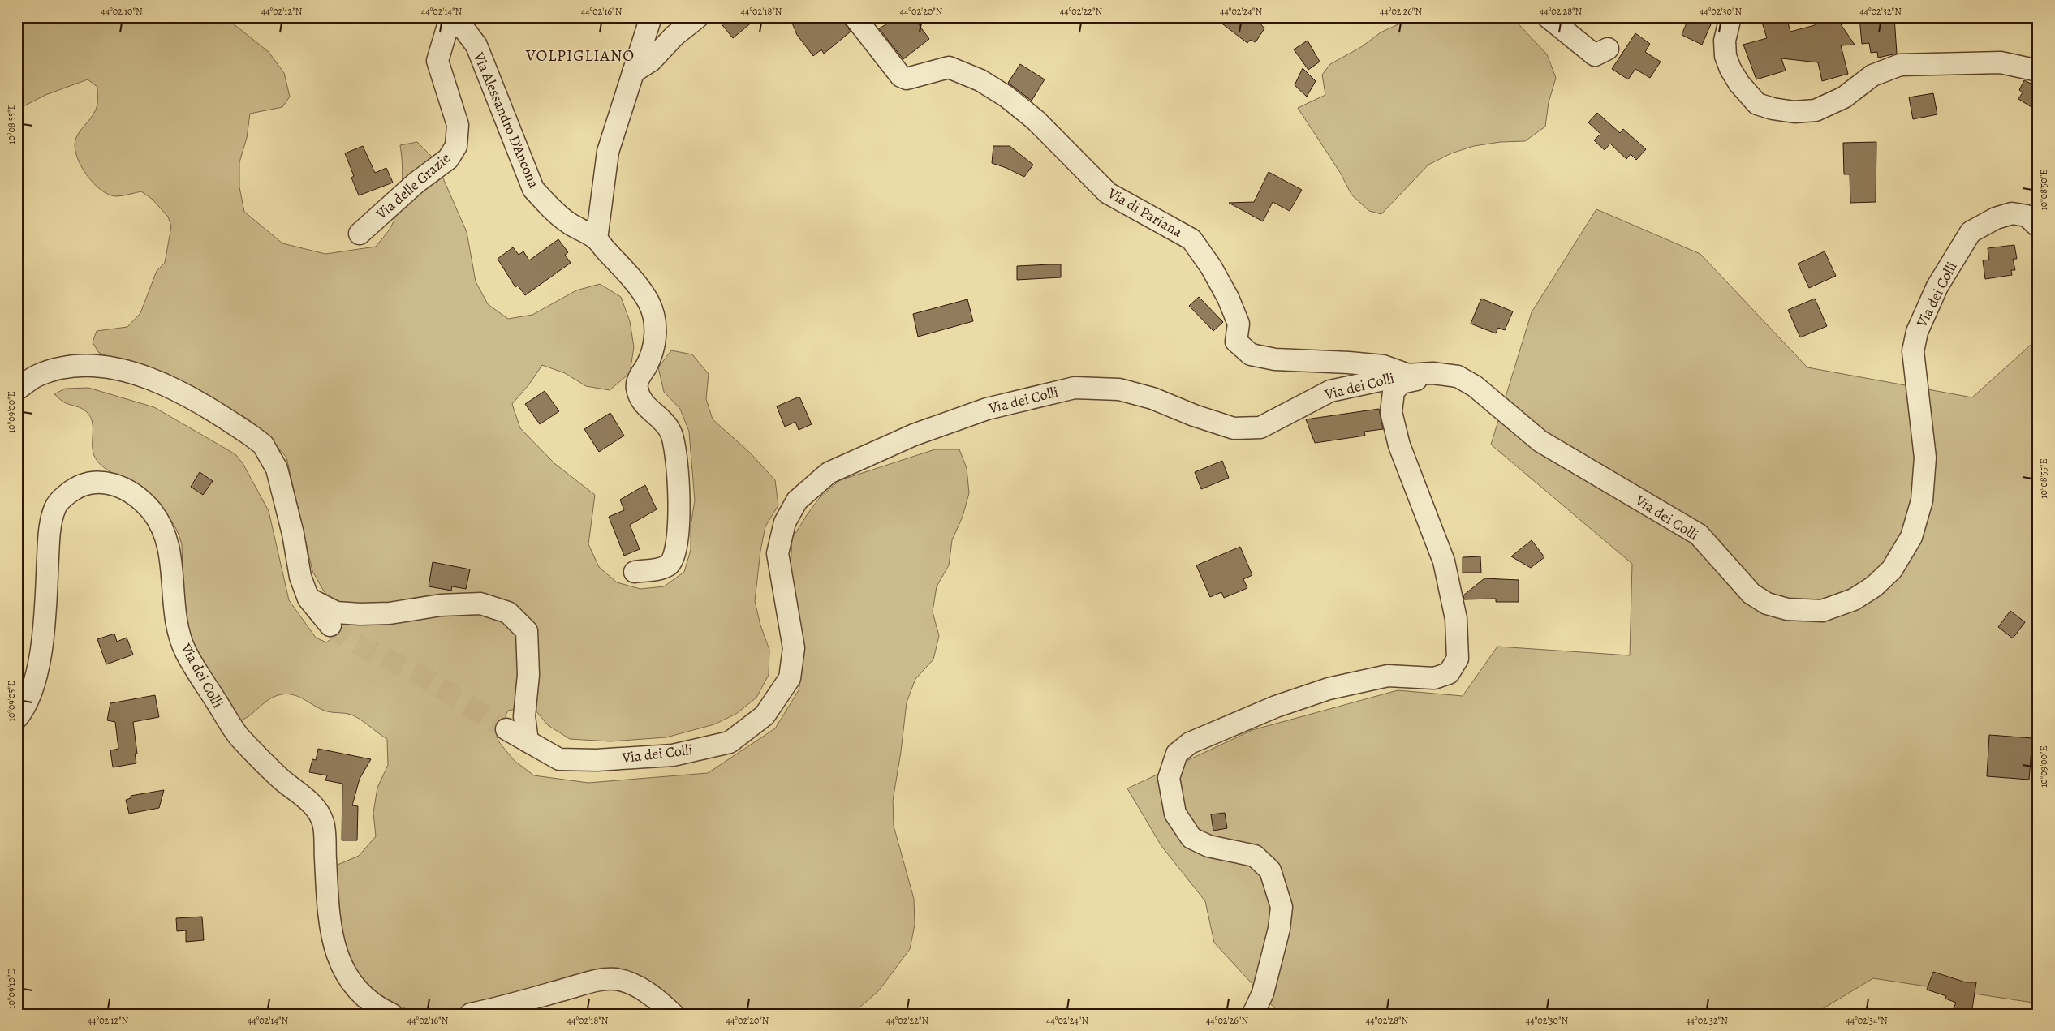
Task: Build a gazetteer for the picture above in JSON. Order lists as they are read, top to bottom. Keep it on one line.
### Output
{"streets":{"street":["Via Alessandro D'Ancona","Via delle Grazie","Via di Pariana","Via dei Colli"]},"crossings":[["Via Alessandro D'Ancona","Via delle Grazie"],["Via di Pariana","Via dei Colli"]],"districts":["VOLPIGLIANO"],"coordinates":["44°02'10\"N","44°02'12\"N","44°02'14\"N","44°02'16\"N","44°02'18\"N","44°02'20\"N","44°02'22\"N","44°02'24\"N","44°02'26\"N","44°02'28\"N","44°02'30\"N","44°02'32\"N","10°08'55\"E","10°08'50\"E","10°09'00\"E","10°09'05\"E","10°09'10\"E","44°02'34\"N"]}
